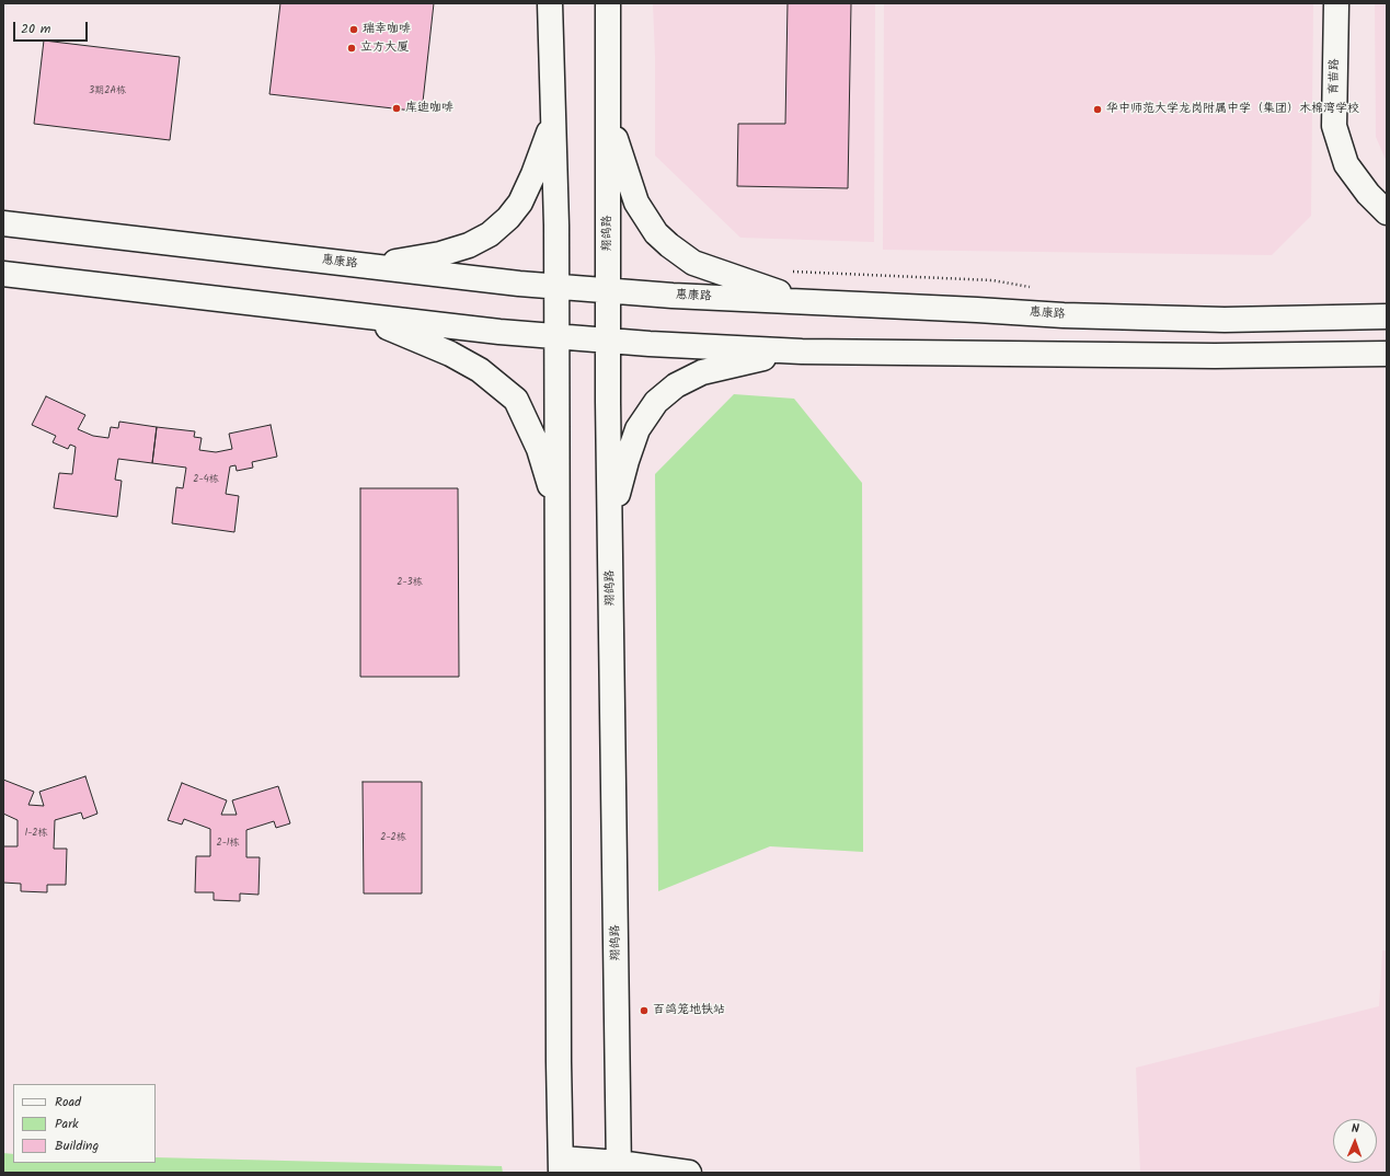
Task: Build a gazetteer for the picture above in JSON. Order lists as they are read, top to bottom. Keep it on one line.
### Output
{"streets":{"street":["育苗路","翔鸽路","惠康路"]},"crossings":[["翔鸽路","惠康路"]],"places":["瑞幸咖啡","立方大厦","库迪咖啡","华中师范大学龙岗附属中学（集团）木棉湾学校","百鸽笼地铁站"],"house_numbers":["3期2A栋","2-4栋","2-3栋","1-2栋","2-2栋","2-1栋"],"legend":["Road","Park","Building"],"scale_bar":"20 m","north":"top"}
